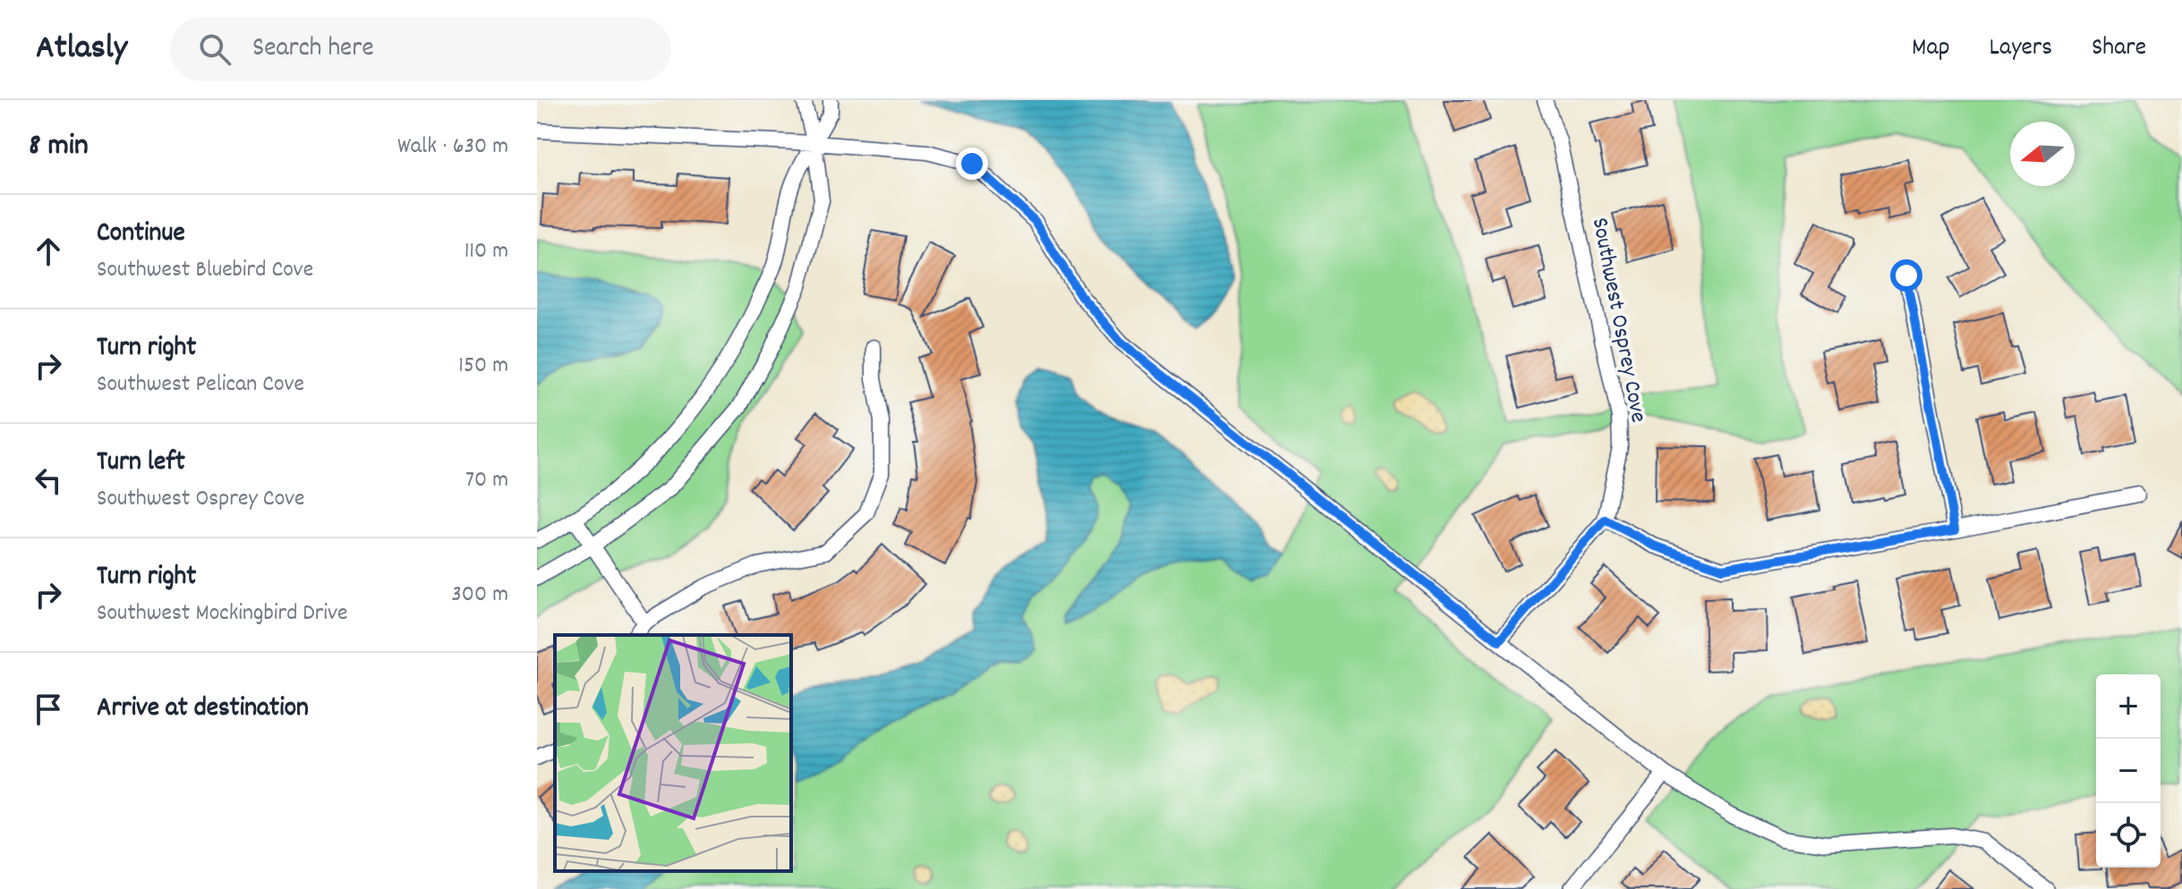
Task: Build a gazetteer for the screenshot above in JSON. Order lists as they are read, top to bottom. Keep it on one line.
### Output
{"streets":{"street":["Southwest Osprey Cove"]},"north":"left","page":{"header":"Atlasly","search":"Search here","nav":["Map","Layers","Share"],"heading":["8 min","Walk · 630 m"],"list":[["Continue","Southwest Bluebird Cove","110 m"],["Turn right","Southwest Pelican Cove","150 m"],["Turn left","Southwest Osprey Cove","70 m"],["Turn right","Southwest Mockingbird Drive","300 m"],"Arrive at destination"],"map_buttons":["+","−"]}}
